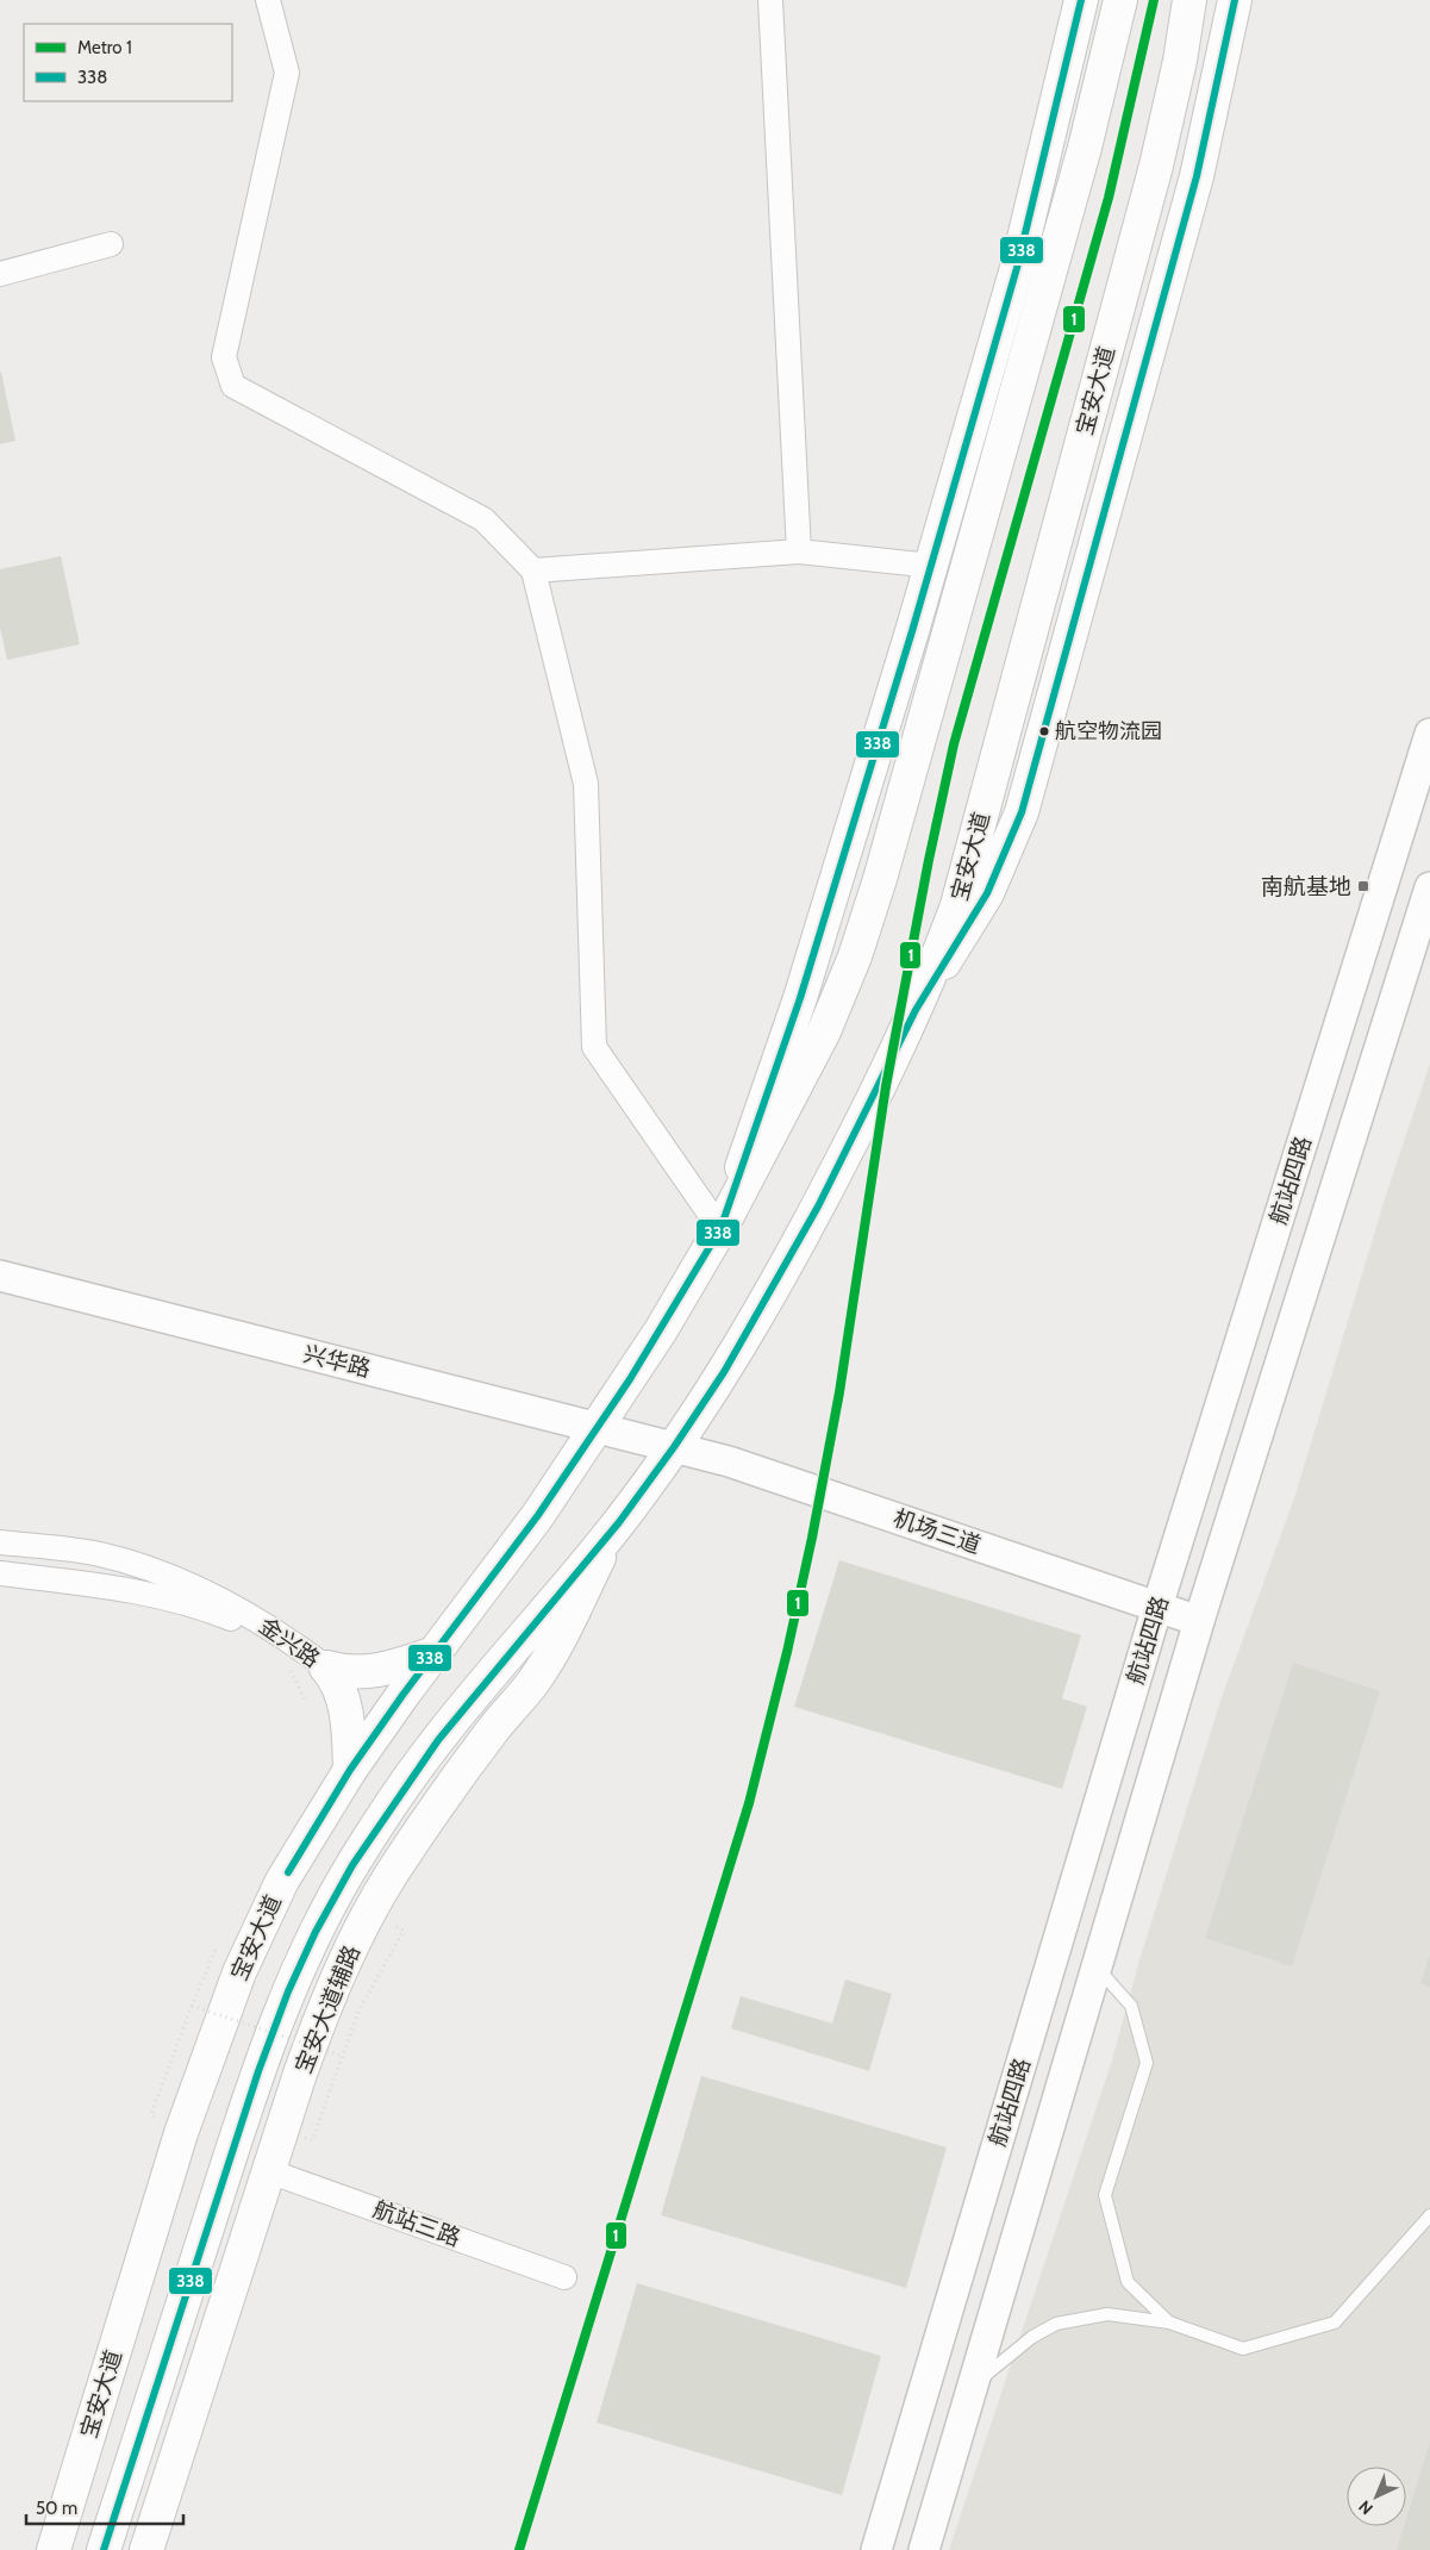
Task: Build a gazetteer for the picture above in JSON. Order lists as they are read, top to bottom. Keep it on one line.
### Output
{"streets":{"main road":["宝安大道","宝安大道辅路"],"street":["航站四路","兴华路","机场三道","金兴路","航站三路"]},"crossings":[["宝安大道","兴华路"],["宝安大道","机场三道"],["宝安大道","宝安大道辅路"],["航站四路","机场三道"],["兴华路","机场三道"],["宝安大道辅路","航站三路"]],"places":{"other":["航空物流园"],"transit":["南航基地"]},"lines":["metro line 1","transit line 338"],"legend":["Metro 1","338"],"scale_bar":"50 m","north":"bottom left"}
